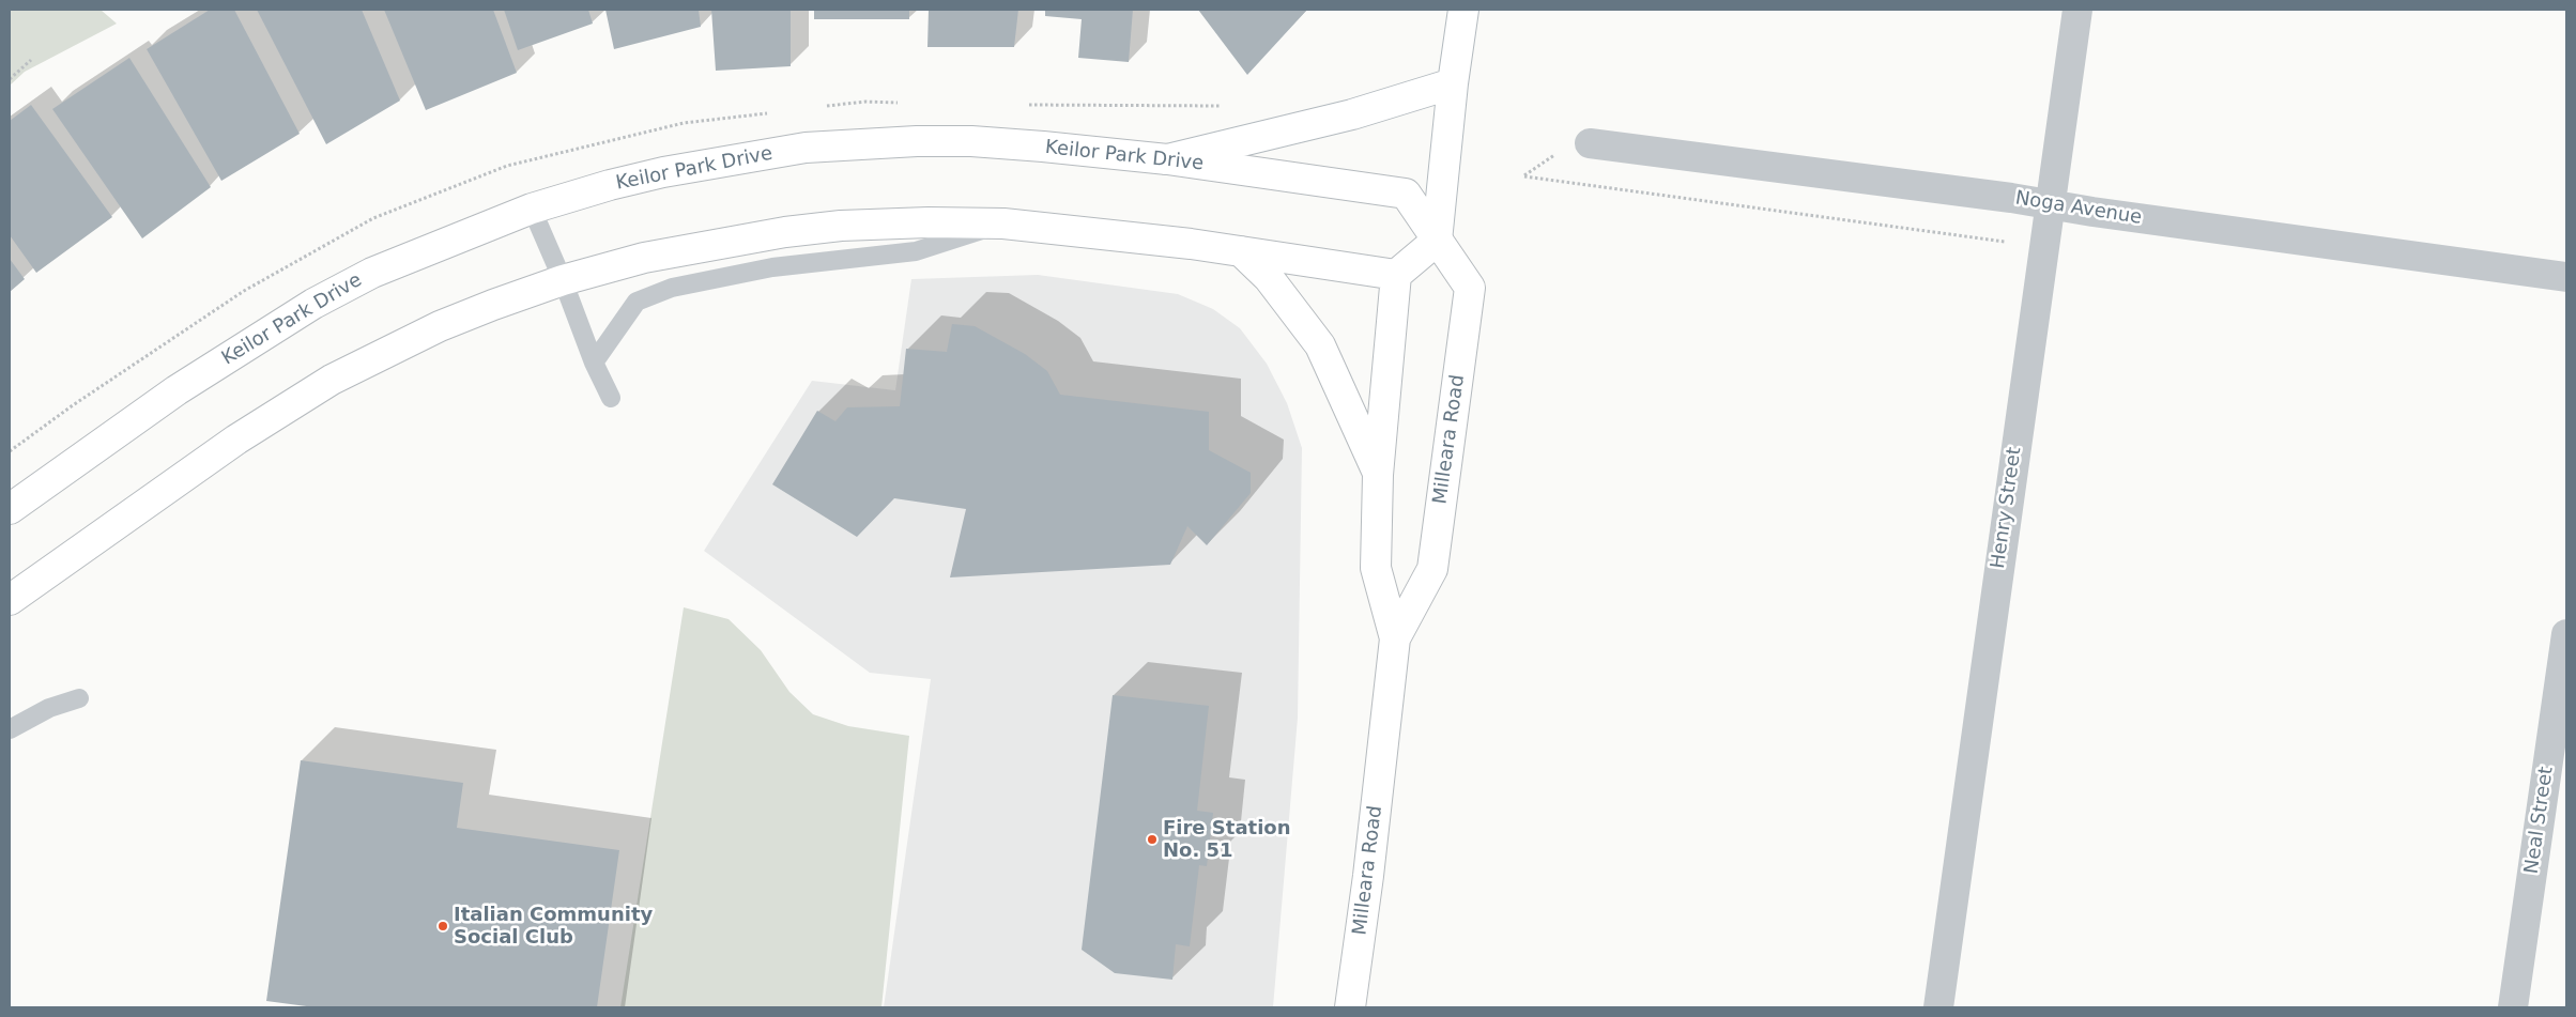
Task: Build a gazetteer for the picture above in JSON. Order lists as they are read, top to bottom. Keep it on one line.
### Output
{"streets":{"main road":["Keilor Park Drive","Milleara Road"],"street":["Noga Avenue","Henry Street","Neal Street"]},"crossings":[["Keilor Park Drive","Milleara Road"],["Noga Avenue","Henry Street"]],"places":["Fire Station No. 51","Italian Community Social Club"]}
